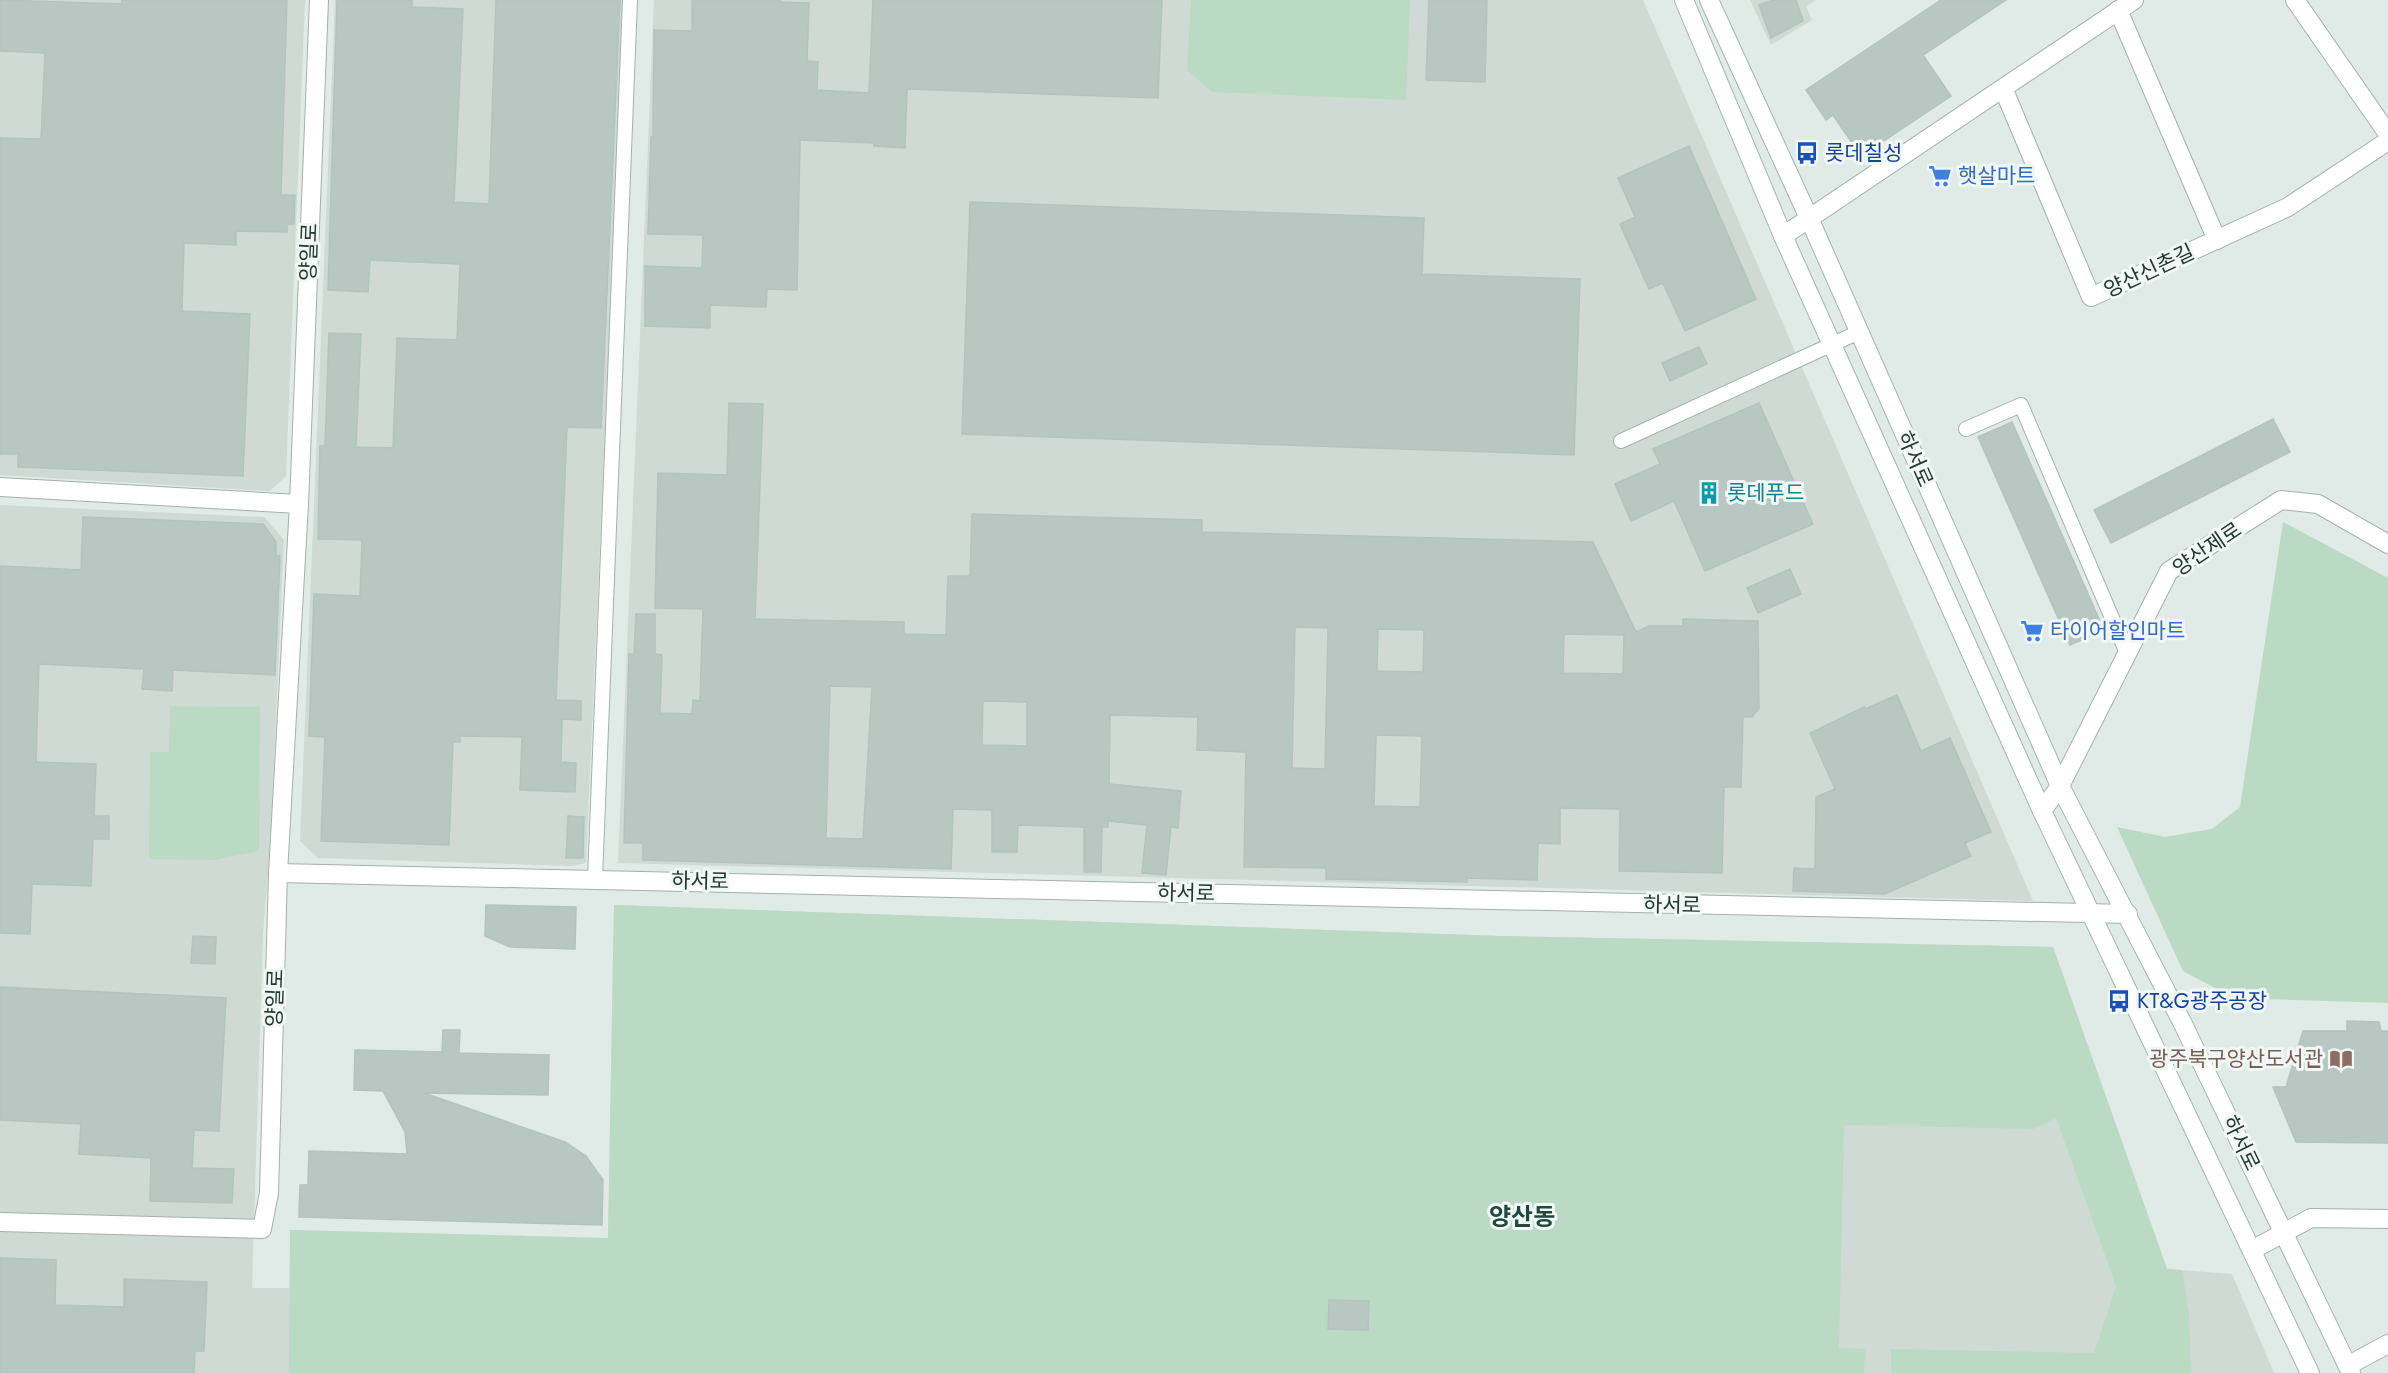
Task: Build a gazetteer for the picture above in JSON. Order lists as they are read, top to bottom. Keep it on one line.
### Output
{"streets":{"street":["양일로","양산신촌길","하서로","양산제로"]},"crossings":[["양일로","하서로"],["양산신촌길","하서로"],["하서로","양산제로"]],"districts":["양산동"],"places":{"bus stop":["롯데칠성","KT&G광주공장"],"supermarket":["햇살마트","타이어할인마트"],"building":["롯데푸드"],"library":["광주북구양산도서관"]}}
